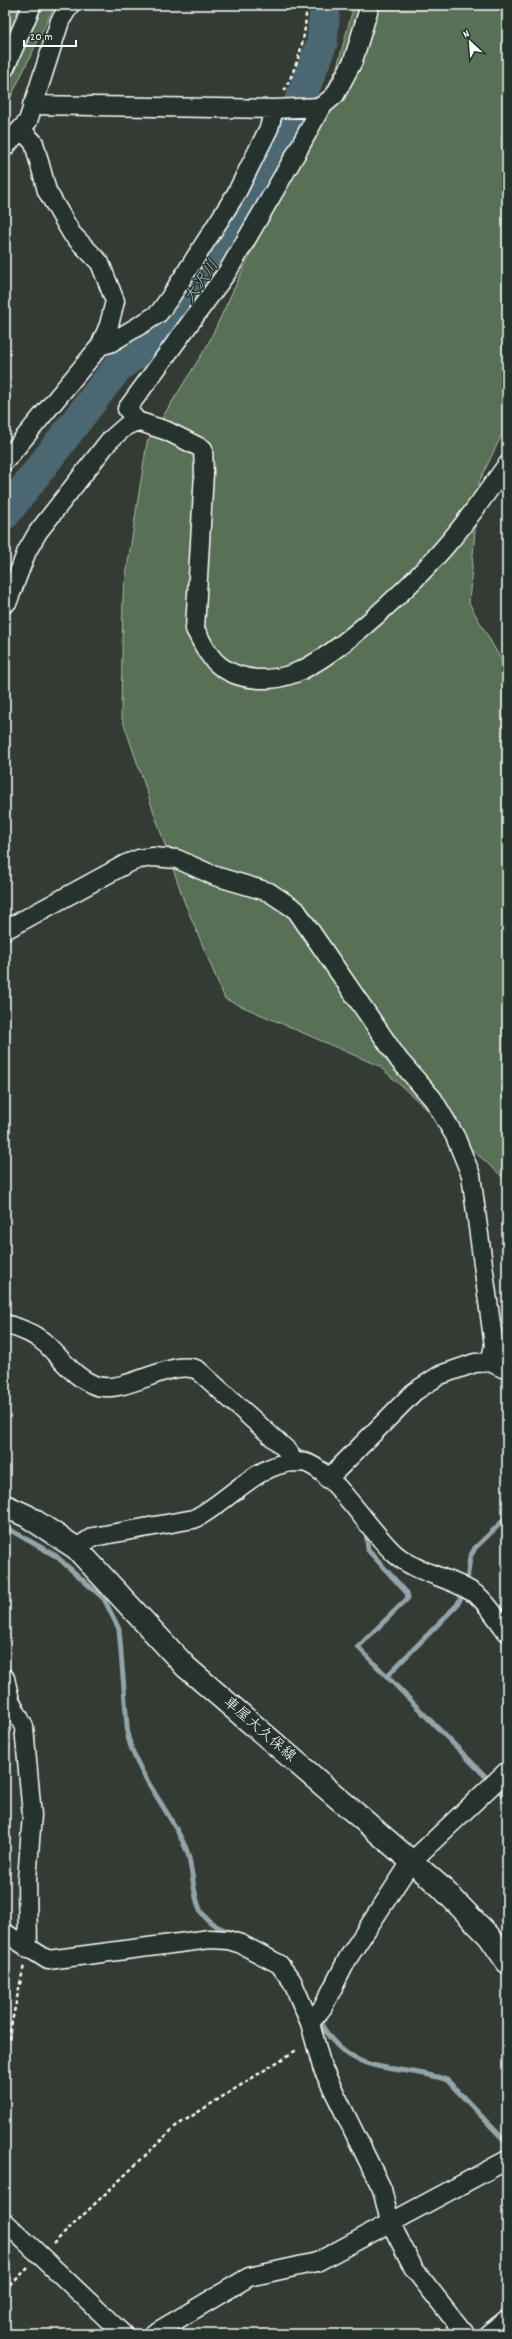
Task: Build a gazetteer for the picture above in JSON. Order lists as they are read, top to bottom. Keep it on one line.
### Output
{"streets":{"main road":["車屋大久保線"]},"water":["大沢川"],"scale_bar":"20 m","north":"top left"}
